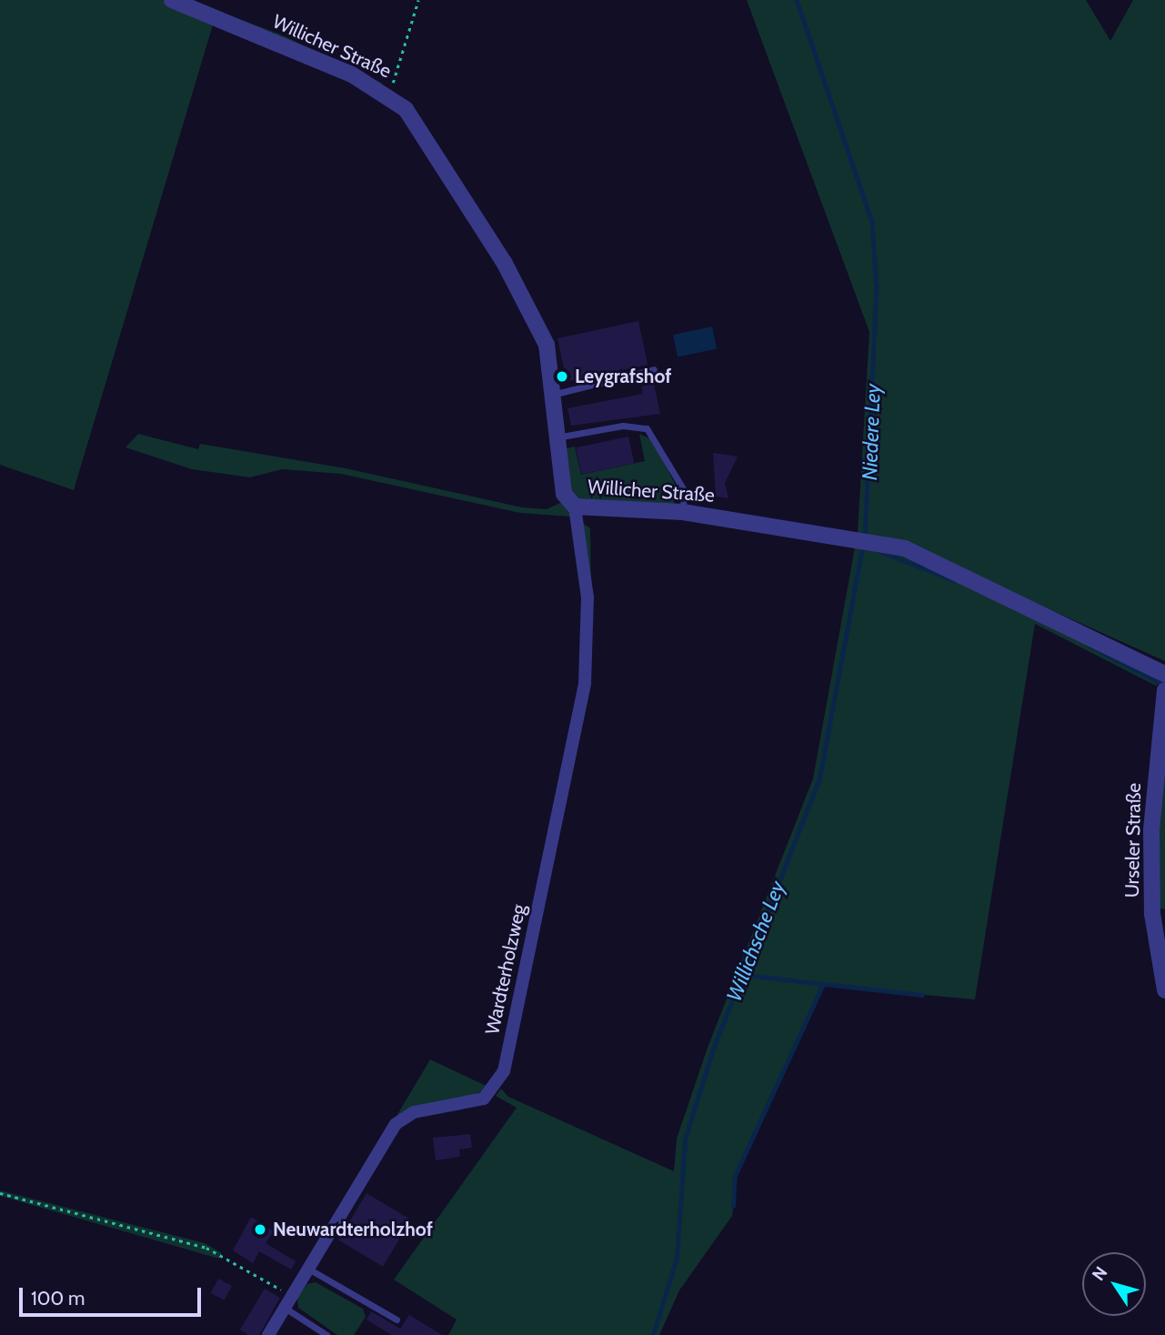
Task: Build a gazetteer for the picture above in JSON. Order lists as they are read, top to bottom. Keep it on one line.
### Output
{"streets":{"street":["Willicher Straße","Urseler Straße","Wardterholzweg"]},"crossings":[["Willicher Straße","Wardterholzweg"]],"water":["Niedere Ley","Willichsche Ley"],"places":["Leygrafshof","Neuwardterholzhof"],"scale_bar":"100 m","north":"top left"}
